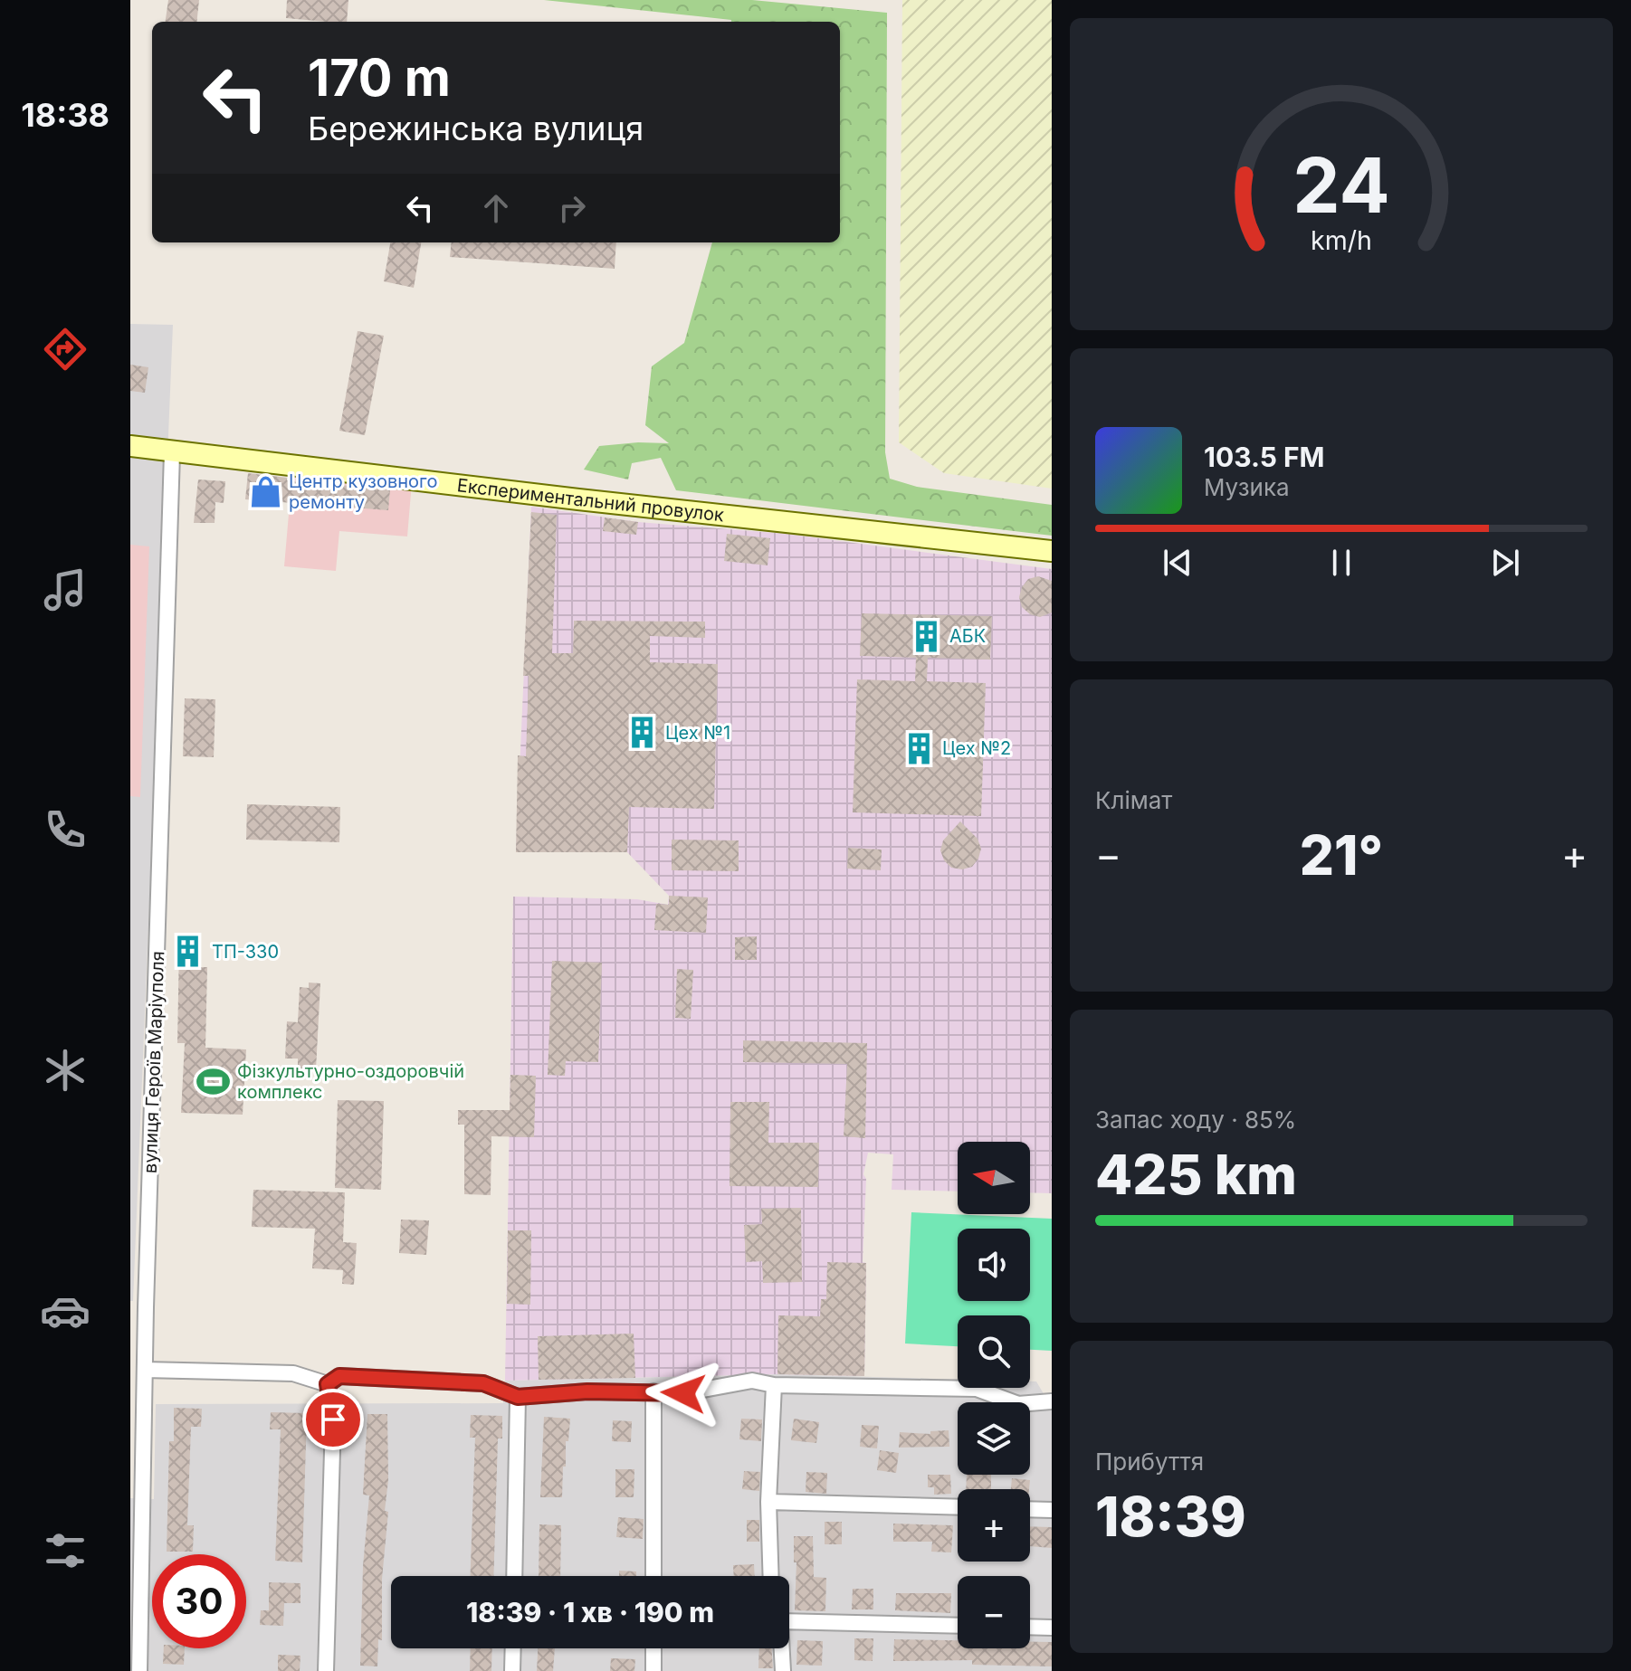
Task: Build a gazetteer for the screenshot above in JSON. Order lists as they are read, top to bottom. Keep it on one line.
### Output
{"streets":{"street":["Експериментальний провулок","вулиця Героїв Маріуполя"]},"crossings":[["Експериментальний провулок","вулиця Героїв Маріуполя"]],"places":{"shop":["Центр кузовного ремонту"],"building":["АБК","Цех №1","Цех №2","ТП-330"],"sports":["Фізкультурно-оздоровчій комплекс"]},"north":"left","page":{"tabs":"18:38","turn":["170 m","Бережинська вулиця"],"song":["103.5 FM","Музика"],"tile":["Клімат",["Запас ходу · 85%","425 km"],["Прибуття","18:39"]],"heat":["−","21°","+"],"map_buttons":["+","−"],"limit":"30","trip":"18:39 · 1 хв · 190 m","gauge":["24","km/h"]}}
